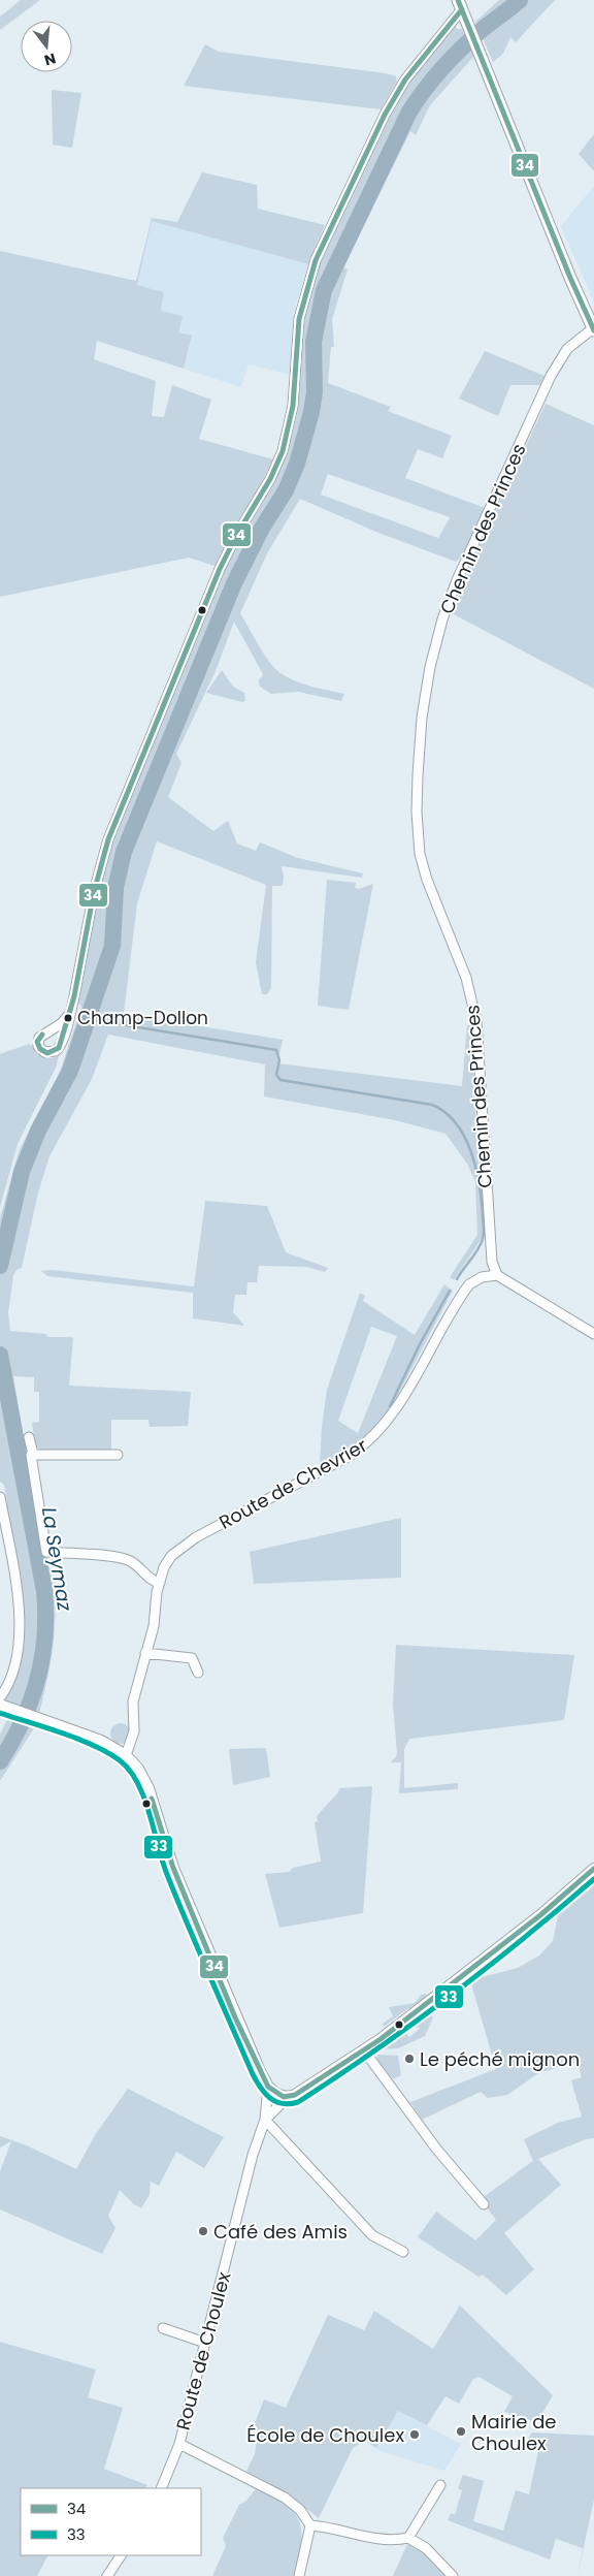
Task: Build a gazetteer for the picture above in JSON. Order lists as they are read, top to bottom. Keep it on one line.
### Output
{"streets":{"street":["Chemin des Princes","Route de Chevrier","Route de Choulex"]},"crossings":[["Chemin des Princes","Route de Chevrier"]],"water":["La Seymaz"],"places":["Champ-Dollon","Le péché mignon","Café des Amis","Mairie de Choulex","École de Choulex"],"lines":["transit line 34","transit line 33"],"legend":["34","33"],"north":"bottom"}
